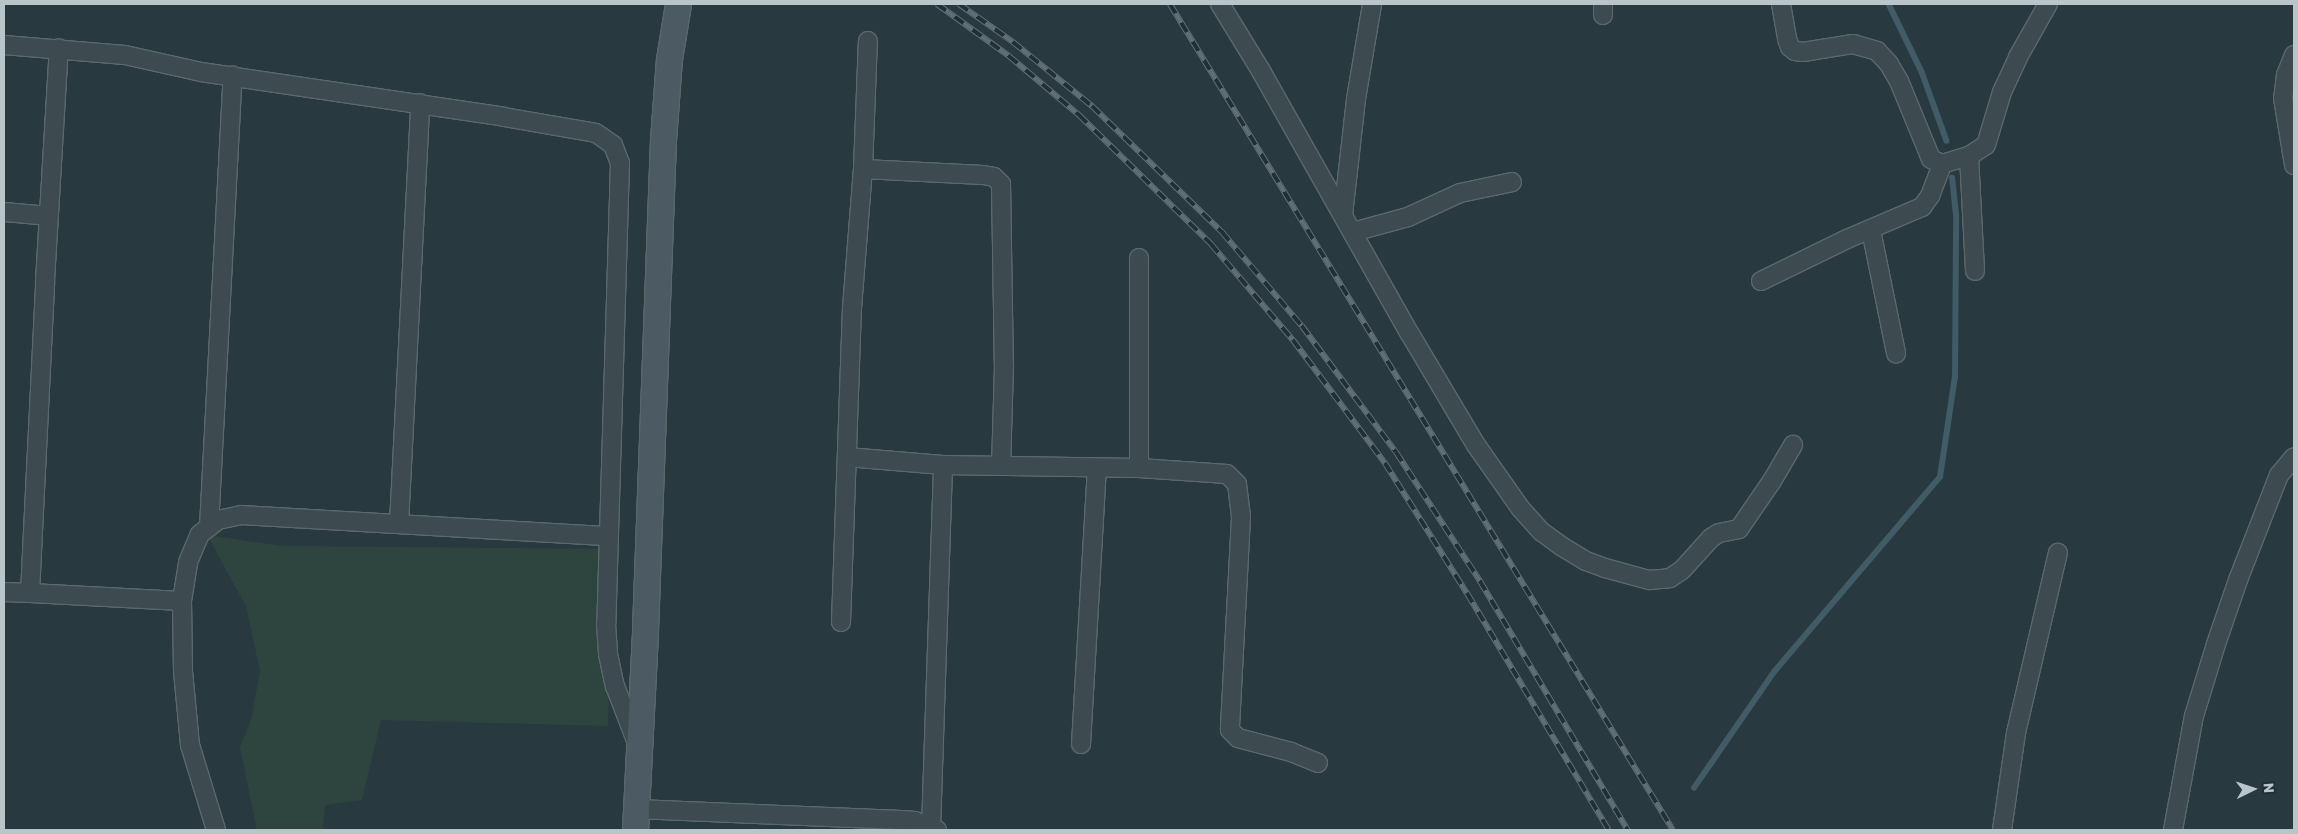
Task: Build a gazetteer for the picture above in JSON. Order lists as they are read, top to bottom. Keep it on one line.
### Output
{"north":"right"}
